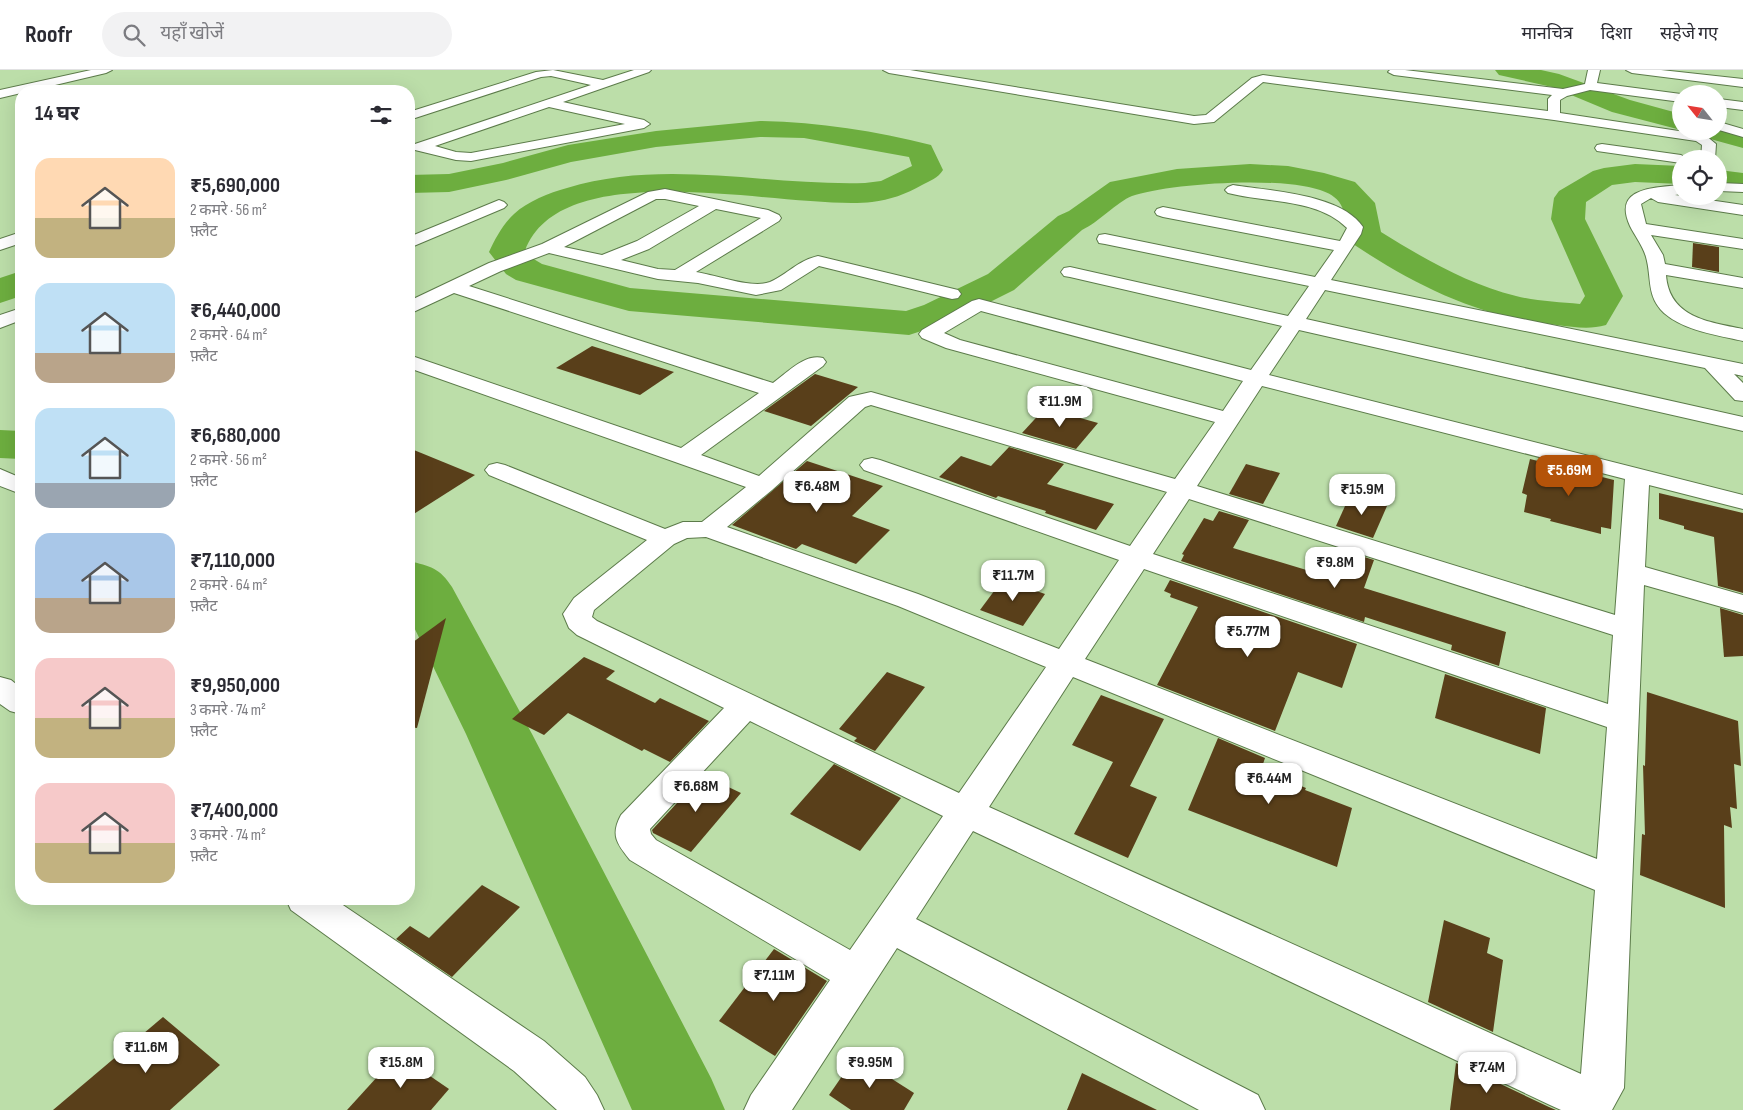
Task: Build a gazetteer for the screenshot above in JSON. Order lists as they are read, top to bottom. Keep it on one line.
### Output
{"north":"top left","page":{"header":"Roofr","search":"यहाँ खोजें","nav":["मानचित्र","दिशा","सहेजे गए"],"heading":"14 घर","list":[{"name":"₹5,690,000","note":"2 कमरे · 56 m² · फ़्लैट"},{"name":"₹6,440,000","note":"2 कमरे · 64 m² · फ़्लैट"},{"name":"₹6,680,000","note":"2 कमरे · 56 m² · फ़्लैट"},{"name":"₹7,110,000","note":"2 कमरे · 64 m² · फ़्लैट"},{"name":"₹9,950,000","note":"3 कमरे · 74 m² · फ़्लैट"},{"name":"₹7,400,000","note":"3 कमरे · 74 m² · फ़्लैट"}],"price":["₹11.9M","₹5.69M","₹6.48M","₹15.9M","₹9.8M","₹11.7M","₹5.77M","₹6.44M","₹6.68M","₹7.11M","₹11.6M","₹15.8M","₹9.95M","₹7.4M"]}}
